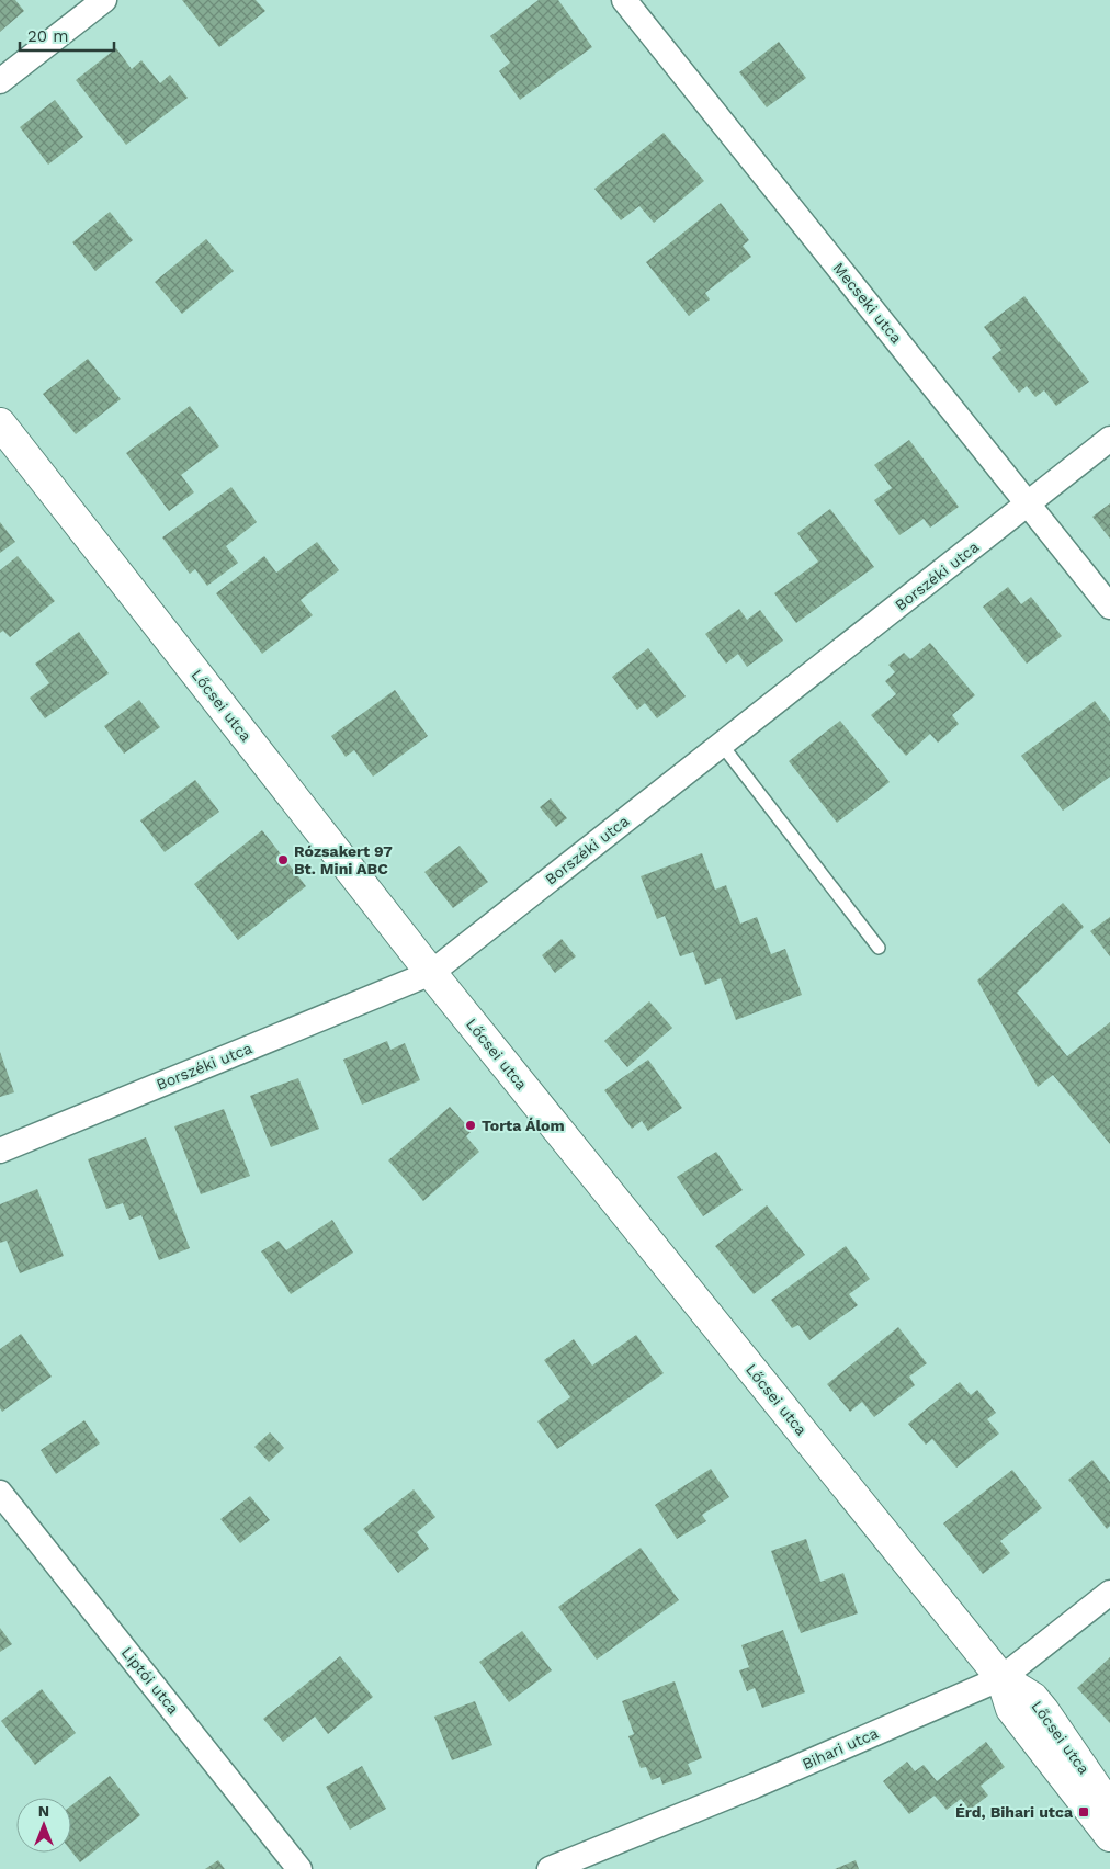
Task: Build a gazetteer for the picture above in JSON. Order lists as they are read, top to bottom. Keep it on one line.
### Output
{"streets":{"street":["Mecseki utca","Borszéki utca","Lőcsei utca","Liptói utca","Bihari utca"]},"crossings":[["Mecseki utca","Borszéki utca"],["Borszéki utca","Lőcsei utca"],["Lőcsei utca","Bihari utca"]],"places":{"other":["Rózsakert 97 Bt. Mini ABC","Torta Álom"],"transit":["Érd, Bihari utca"]},"scale_bar":"20 m","north":"top"}
